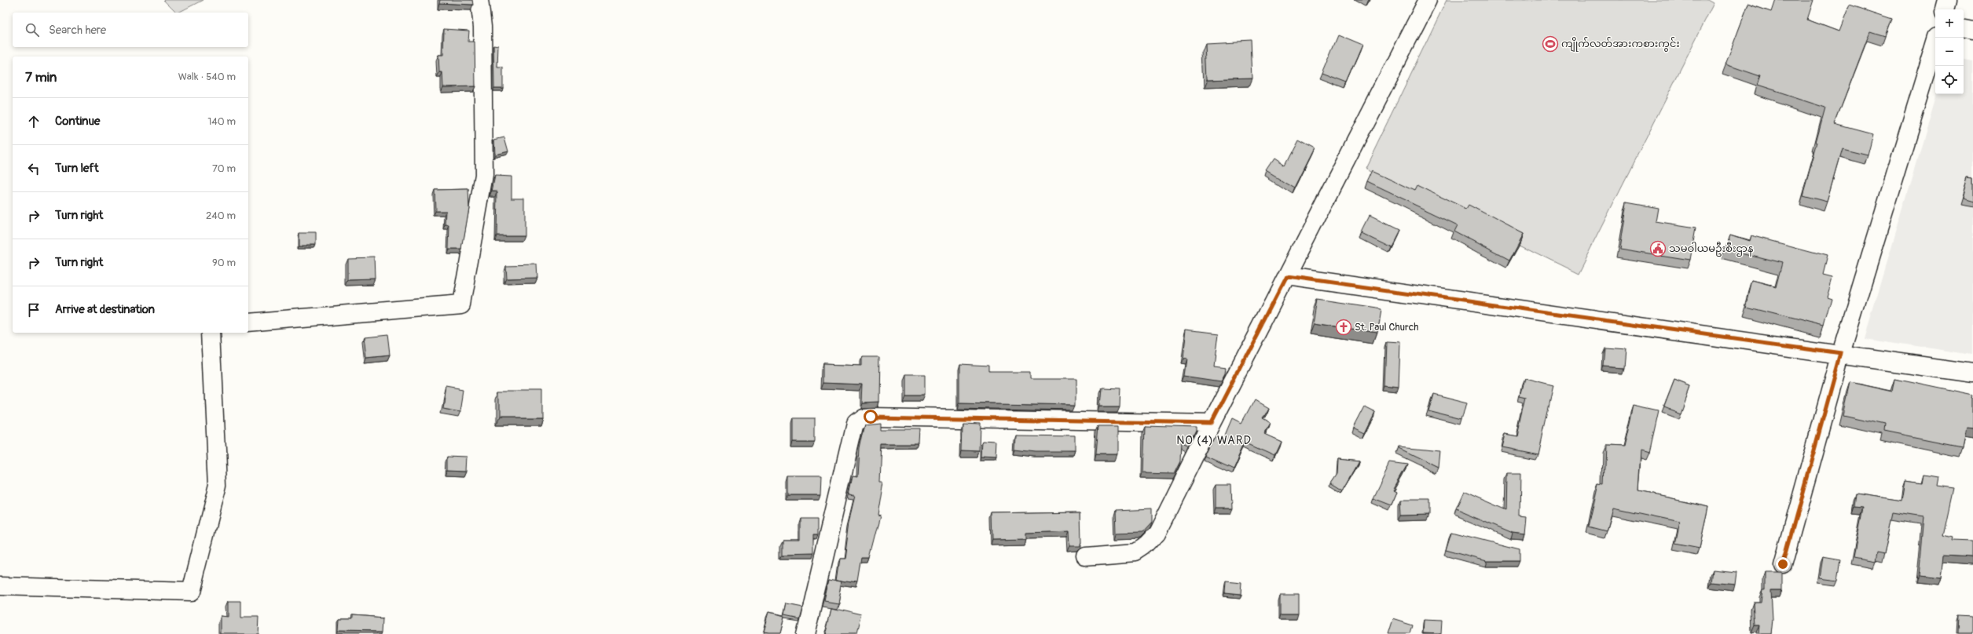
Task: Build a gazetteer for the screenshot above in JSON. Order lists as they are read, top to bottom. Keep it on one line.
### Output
{"districts":["NO (4) WARD"],"places":{"sports":["ကျိုက်လတ်အားကစားကွင်း"],"public building":["သမဝါယမဦးစီးဌာန"],"church":["St. Paul Church"]},"page":{"map_buttons":["+","−"],"search":"Search here","heading":["7 min","Walk · 540 m"],"list":[["Continue","140 m"],["Turn left","70 m"],["Turn right","240 m"],["Turn right","90 m"],"Arrive at destination"]}}
